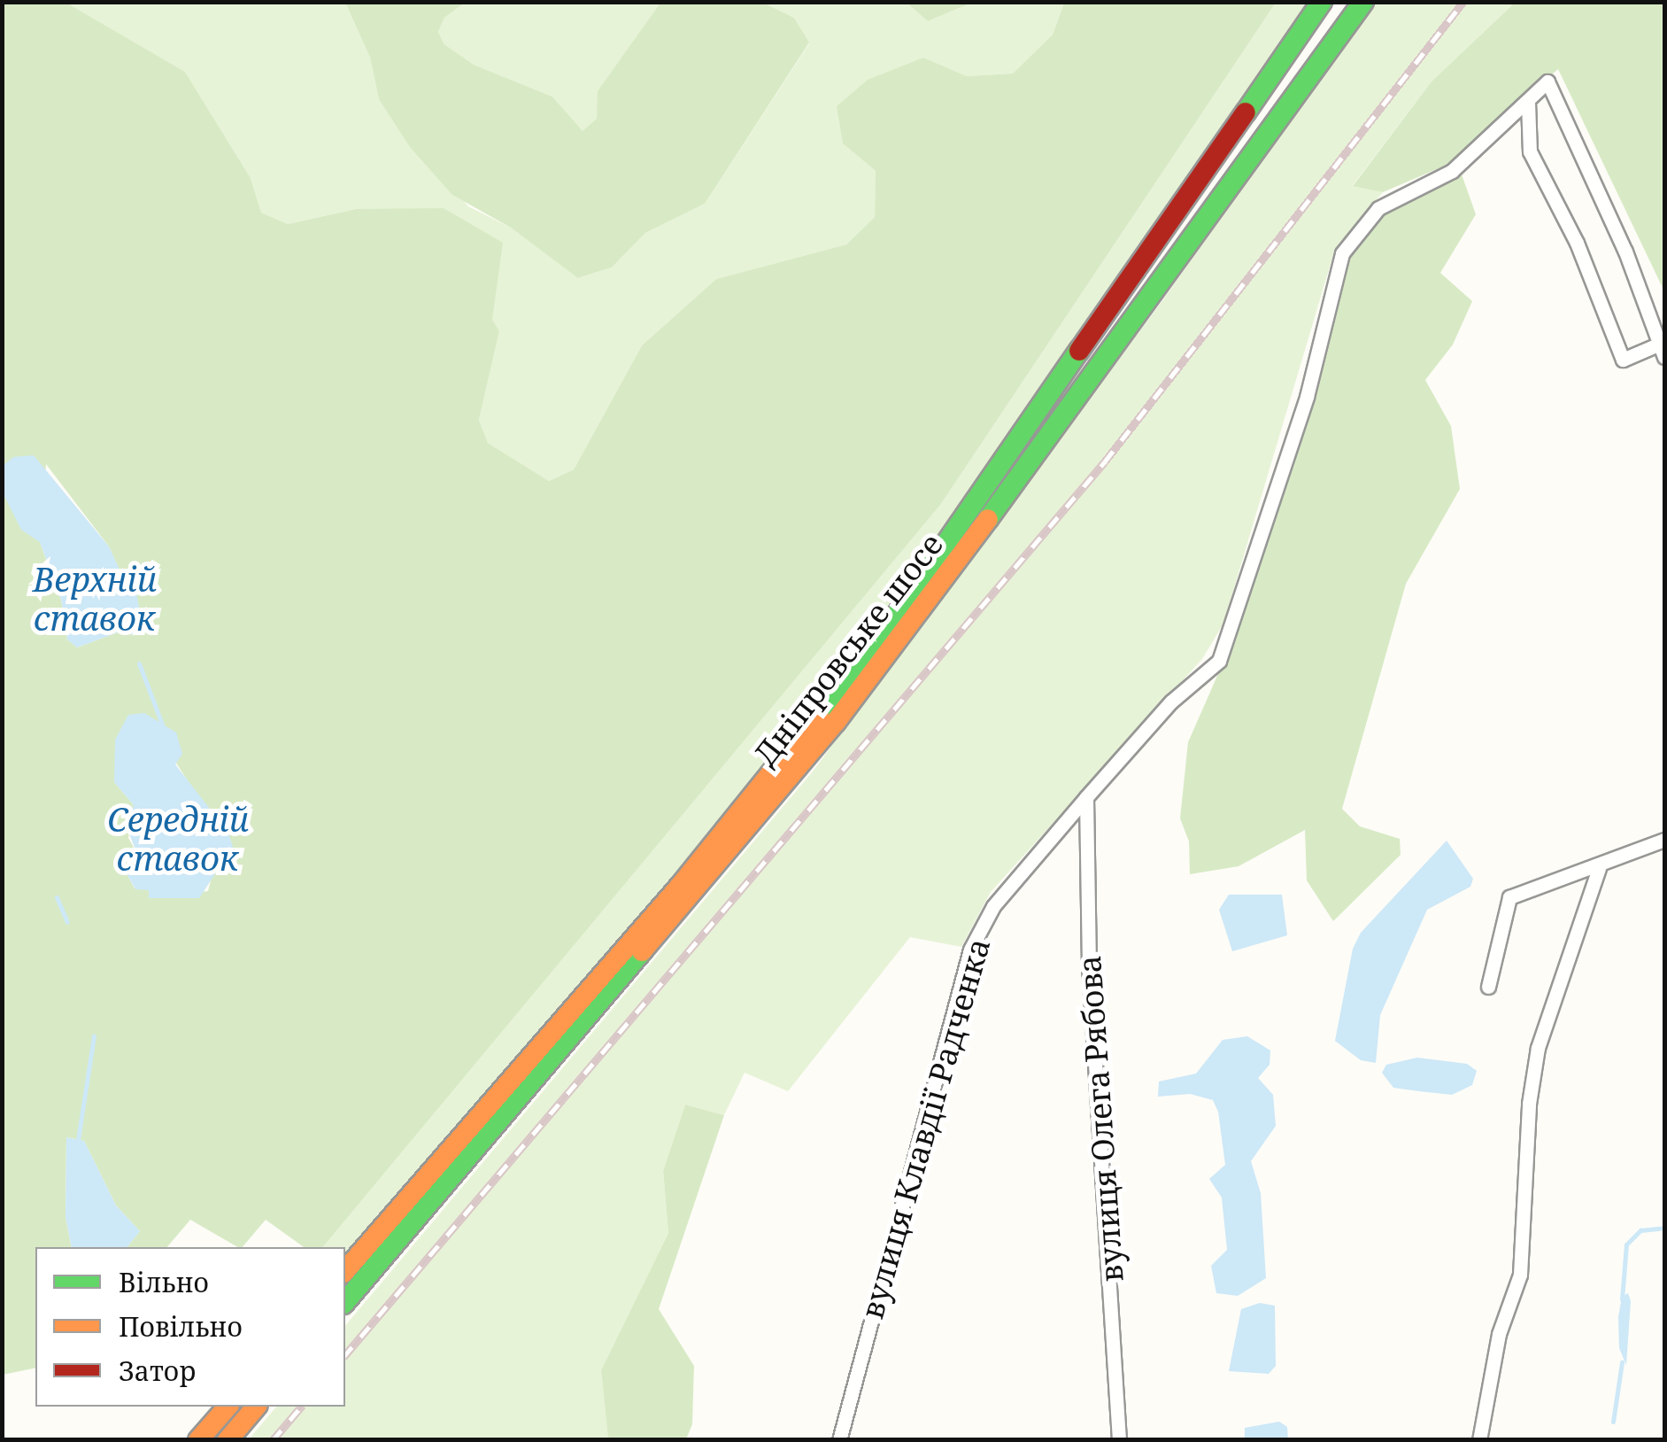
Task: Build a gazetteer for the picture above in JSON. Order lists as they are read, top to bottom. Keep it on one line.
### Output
{"streets":{"main road":["Дніпровське шосе"],"street":["вулиця Олега Рябова","вулиця Клавдії Радченка"]},"crossings":[["вулиця Олега Рябова","вулиця Клавдії Радченка"]],"water":["Верхній ставок","Середній ставок"],"legend":["Вільно","Повільно","Затор"]}
